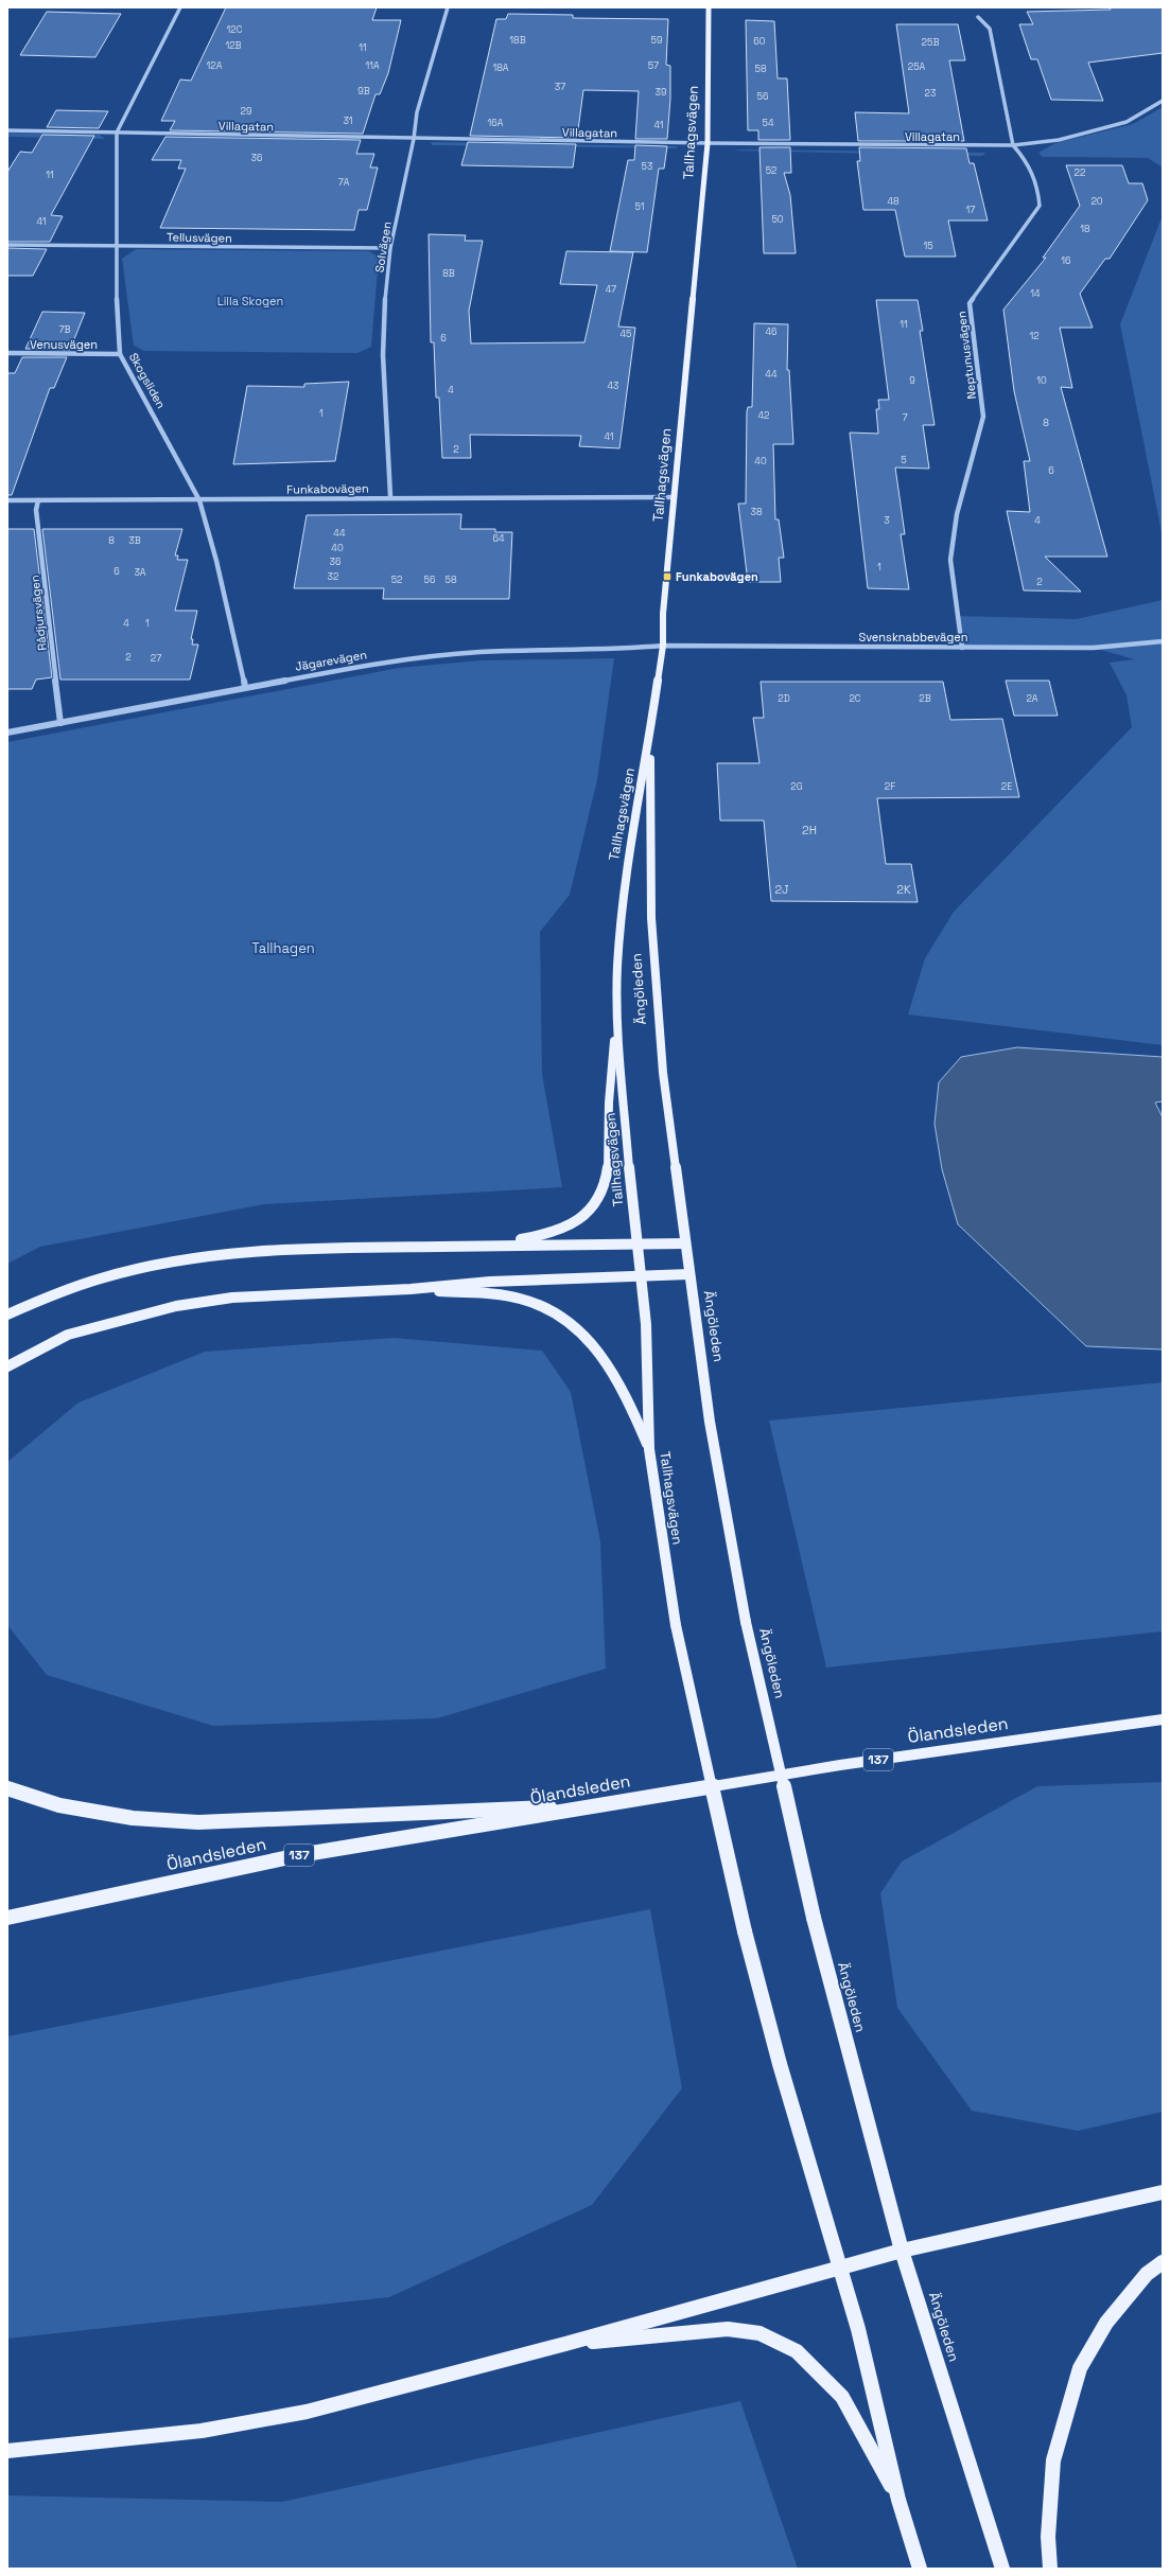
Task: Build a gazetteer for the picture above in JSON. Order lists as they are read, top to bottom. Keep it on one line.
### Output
{"streets":{"main road":["Tallhagsvägen","Ängöleden","Ölandsleden","137"],"street":["Villagatan","Tellusvägen","Solvägen","Venusvägen","Neptunusvägen","Skogsliden","Funkabovägen","Rådjursvägen","Svensknabbevägen","Jägarevägen"]},"crossings":[["Villagatan","Tallhagsvägen"],["Villagatan","Solvägen"],["Villagatan","Neptunusvägen"],["Villagatan","Skogsliden"],["Tallhagsvägen","Funkabovägen"],["Tallhagsvägen","Svensknabbevägen"],["Tallhagsvägen","Jägarevägen"],["Tallhagsvägen","Ängöleden"],["Tellusvägen","Solvägen"],["Tellusvägen","Skogsliden"],["Solvägen","Funkabovägen"],["Venusvägen","Skogsliden"],["Neptunusvägen","Svensknabbevägen"],["Skogsliden","Funkabovägen"],["Skogsliden","Jägarevägen"],["Funkabovägen","Rådjursvägen"],["Rådjursvägen","Jägarevägen"],["Svensknabbevägen","Jägarevägen"]],"parks":["Lilla Skogen","Tallhagen"],"places":{"transit":["Funkabovägen"]},"house_numbers":["12C","18B","59","60","25B","12B","11","12A","11A","57","25A","18A","58","37","9B","39","23","56","29","31","16A","54","41","36","53","52","22","11","7A","48","20","51","17","50","41","18","15","16","8B","47","14","11","7B","46","45","12","6","44","9","10","43","4","1","42","7","8","41","2","5","40","6","38","3","4","44","64","8","3B","40","36","1","6","3A","32","52","56","58","2","4","1","2","27","2D","2C","2B","2A","2G","2F","2E","2H","2J","2K"]}
